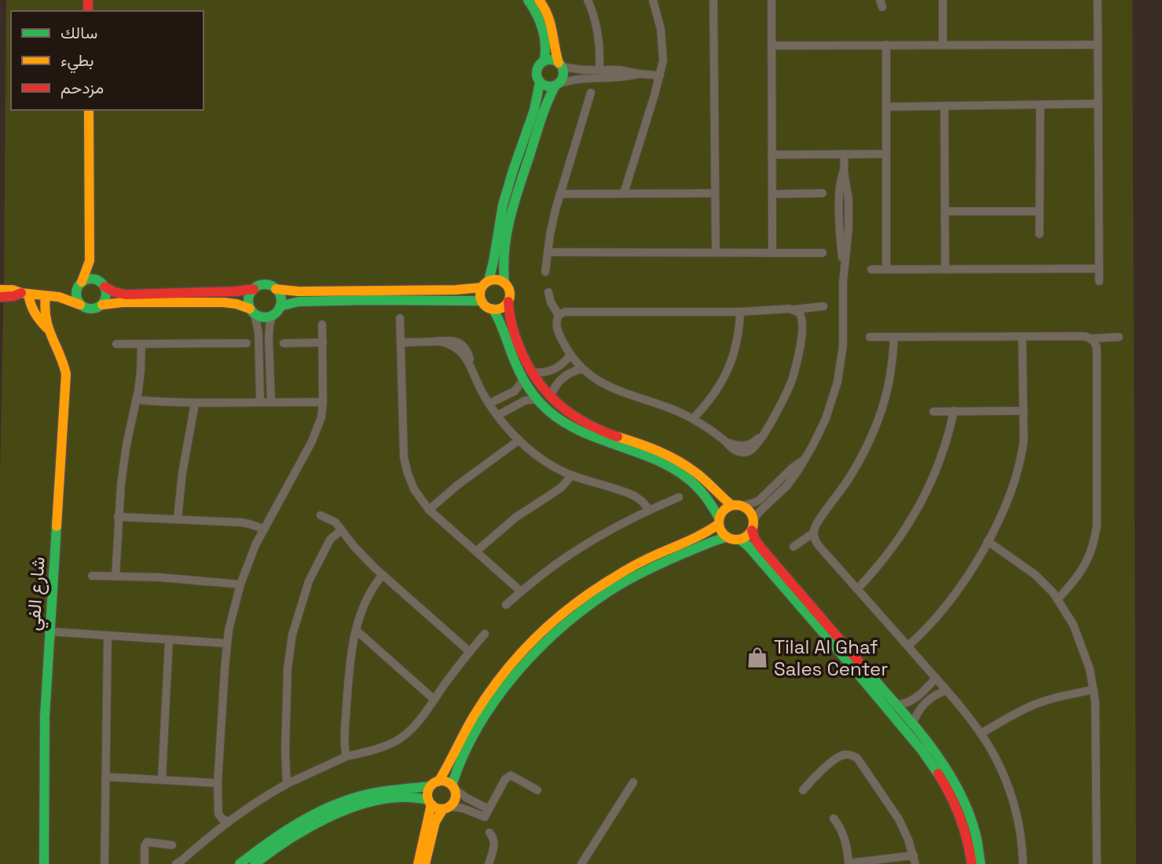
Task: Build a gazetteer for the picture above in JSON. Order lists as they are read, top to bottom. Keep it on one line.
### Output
{"streets":{"street":["شارع الفي"]},"places":{"shop":["Tilal Al Ghaf Sales Center"]},"legend":["سالك","بطيء","مزدحم"]}
